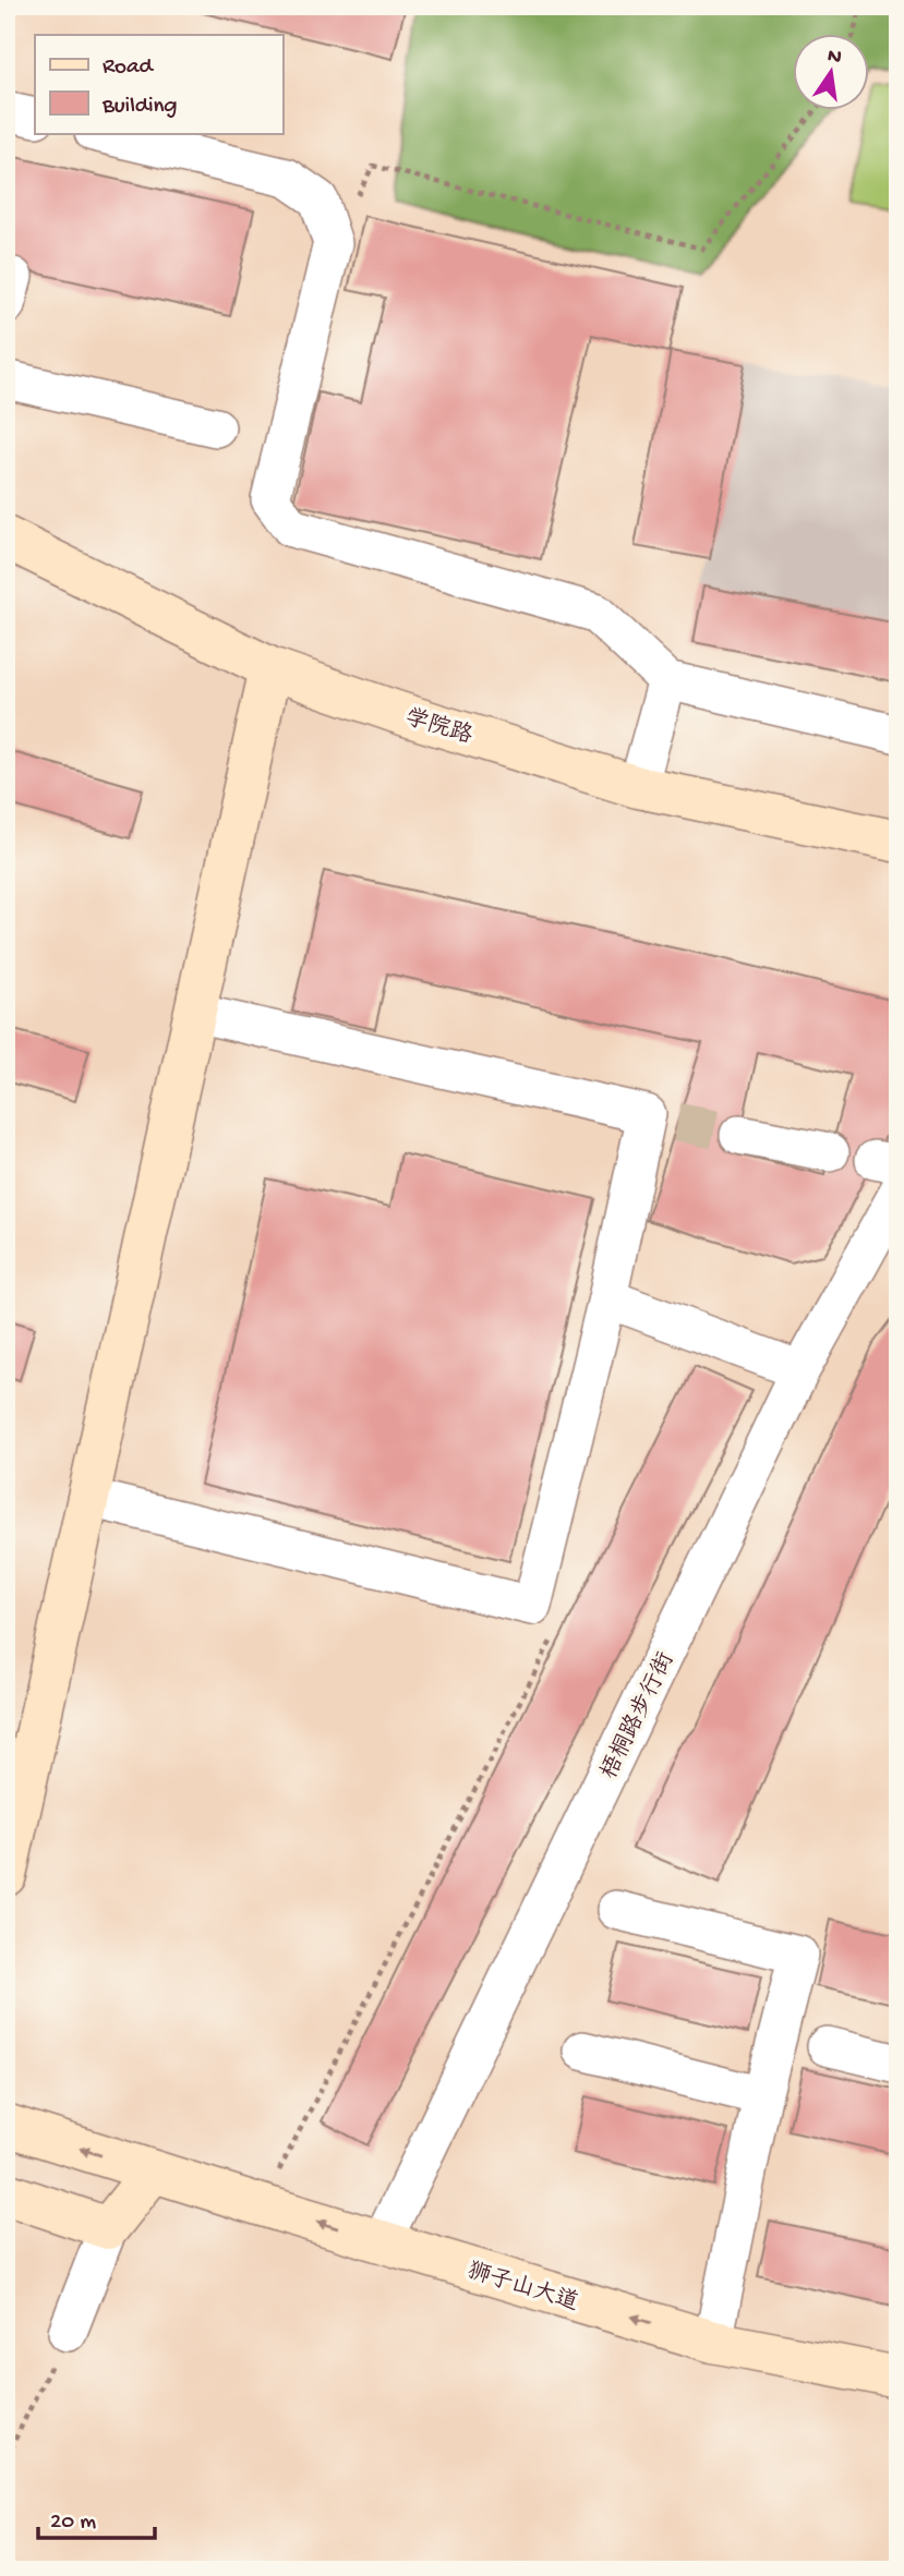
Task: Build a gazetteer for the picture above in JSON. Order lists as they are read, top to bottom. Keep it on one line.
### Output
{"streets":{"street":["学院路","梧桐路步行街","狮子山大道"]},"crossings":[["梧桐路步行街","狮子山大道"]],"legend":["Road","Building"],"scale_bar":"20 m","north":"top"}
